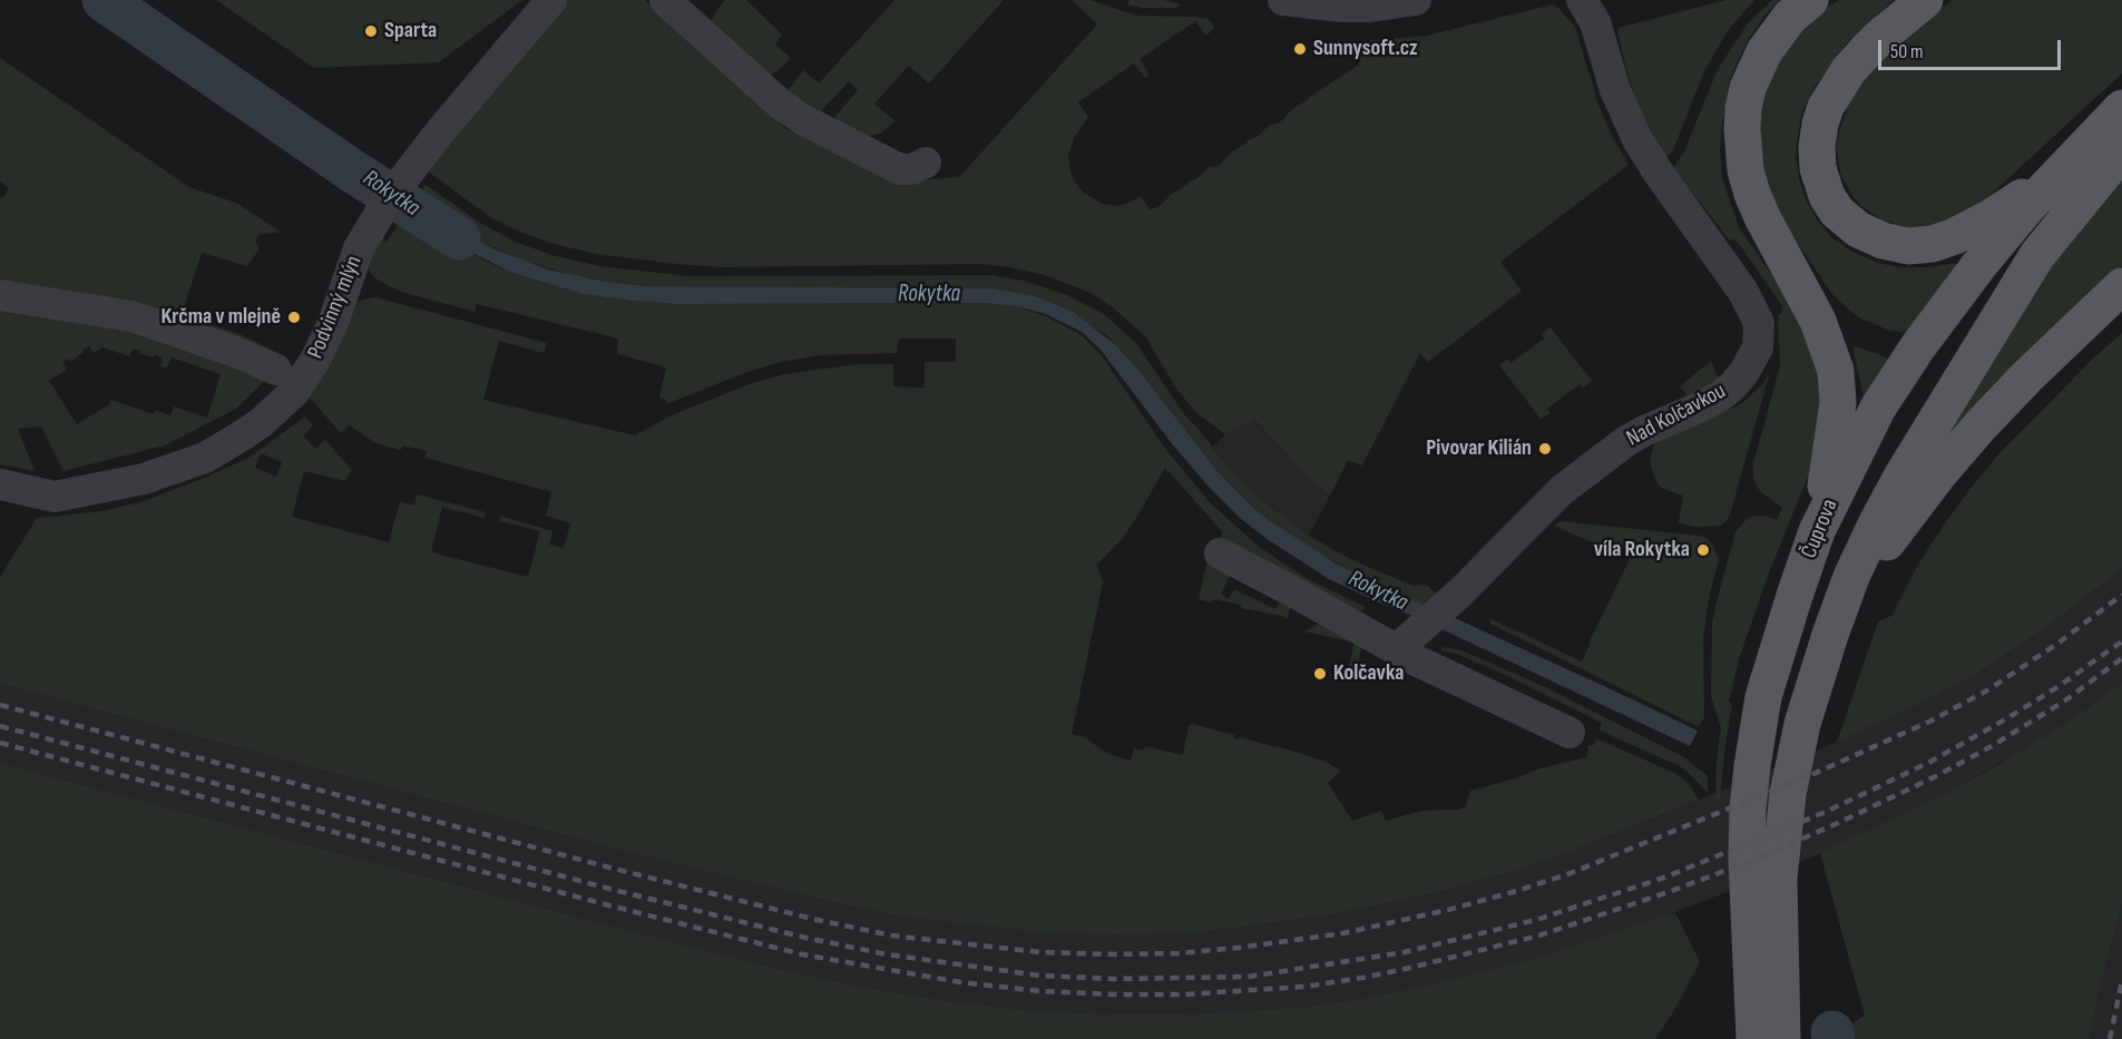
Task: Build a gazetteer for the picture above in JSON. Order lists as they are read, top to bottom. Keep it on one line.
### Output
{"streets":{"main road":["Čuprova"],"street":["Podvinný mlýn","Nad Kolčavkou"]},"water":["Rokytka"],"places":["Sparta","Sunnysoft.cz","Krčma v mlejně","Pivovar Kilián","víla Rokytka","Kolčavka"],"scale_bar":"50 m"}
